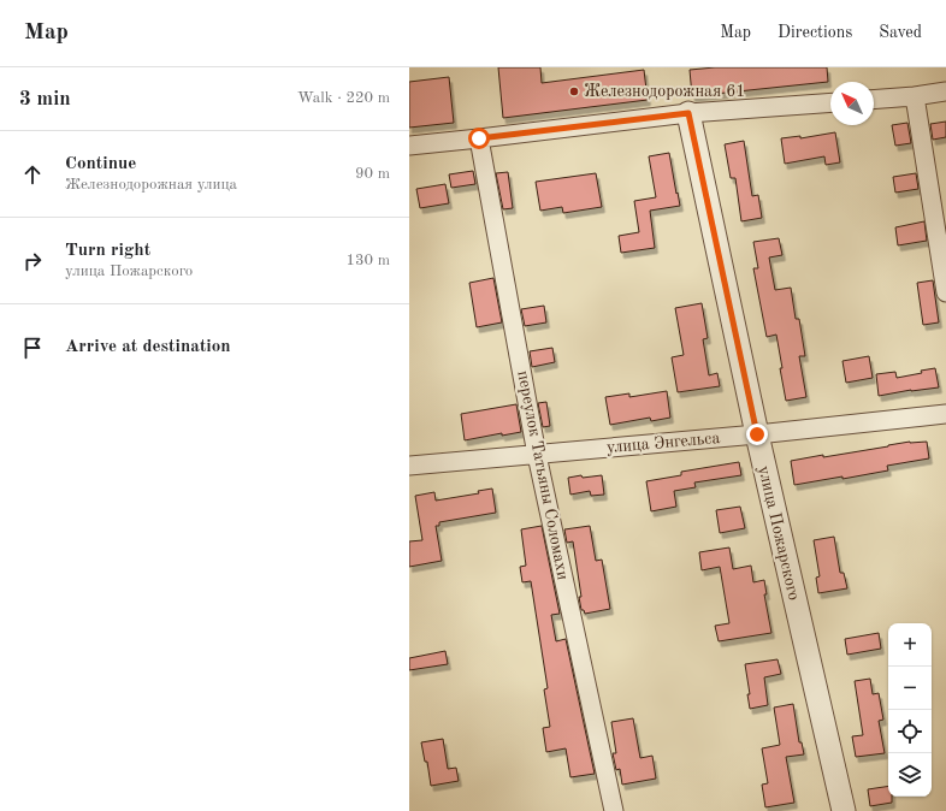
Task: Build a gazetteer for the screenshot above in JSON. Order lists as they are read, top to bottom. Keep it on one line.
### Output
{"streets":{"street":["улица Энгельса","переулок Татьяны Соломахи","улица Пожарского"]},"crossings":[["улица Энгельса","переулок Татьяны Соломахи"],["улица Энгельса","улица Пожарского"]],"places":["Железнодорожная 61"],"north":"top left","page":{"header":"Map","nav":["Map","Directions","Saved"],"heading":["3 min","Walk · 220 m"],"list":[["Continue","Железнодорожная улица","90 m"],["Turn right","улица Пожарского","130 m"],"Arrive at destination"],"map_buttons":["+","−"]}}
